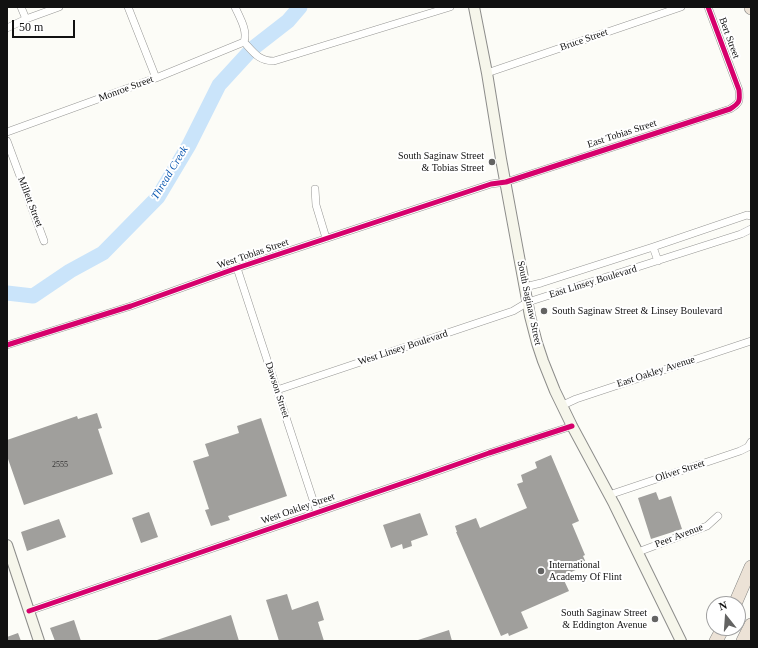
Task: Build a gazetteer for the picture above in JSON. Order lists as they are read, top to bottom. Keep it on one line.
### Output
{"streets":{"main road":["South Saginaw Street"],"street":["Bert Street","Bruce Street","Monroe Street","East Tobias Street","Millett Street","West Tobias Street","East Linsey Boulevard","West Linsey Boulevard","East Oakley Avenue","Dawson Street","Oliver Street","West Oakley Street","Peer Avenue"]},"crossings":[["Bert Street","East Tobias Street"],["Bruce Street","South Saginaw Street"],["East Tobias Street","West Tobias Street"],["East Tobias Street","South Saginaw Street"],["West Tobias Street","South Saginaw Street"],["West Tobias Street","Dawson Street"],["East Linsey Boulevard","South Saginaw Street"],["East Linsey Boulevard","West Linsey Boulevard"],["South Saginaw Street","West Linsey Boulevard"],["South Saginaw Street","East Oakley Avenue"],["South Saginaw Street","Oliver Street"],["South Saginaw Street","West Oakley Street"],["South Saginaw Street","Peer Avenue"],["West Linsey Boulevard","Dawson Street"],["Dawson Street","West Oakley Street"]],"water":["Thread Creek"],"places":["South Saginaw Street & Tobias Street","South Saginaw Street & Linsey Boulevard","International Academy Of Flint","South Saginaw Street & Eddington Avenue"],"house_numbers":["2555"],"scale_bar":"50 m","north":"top"}
